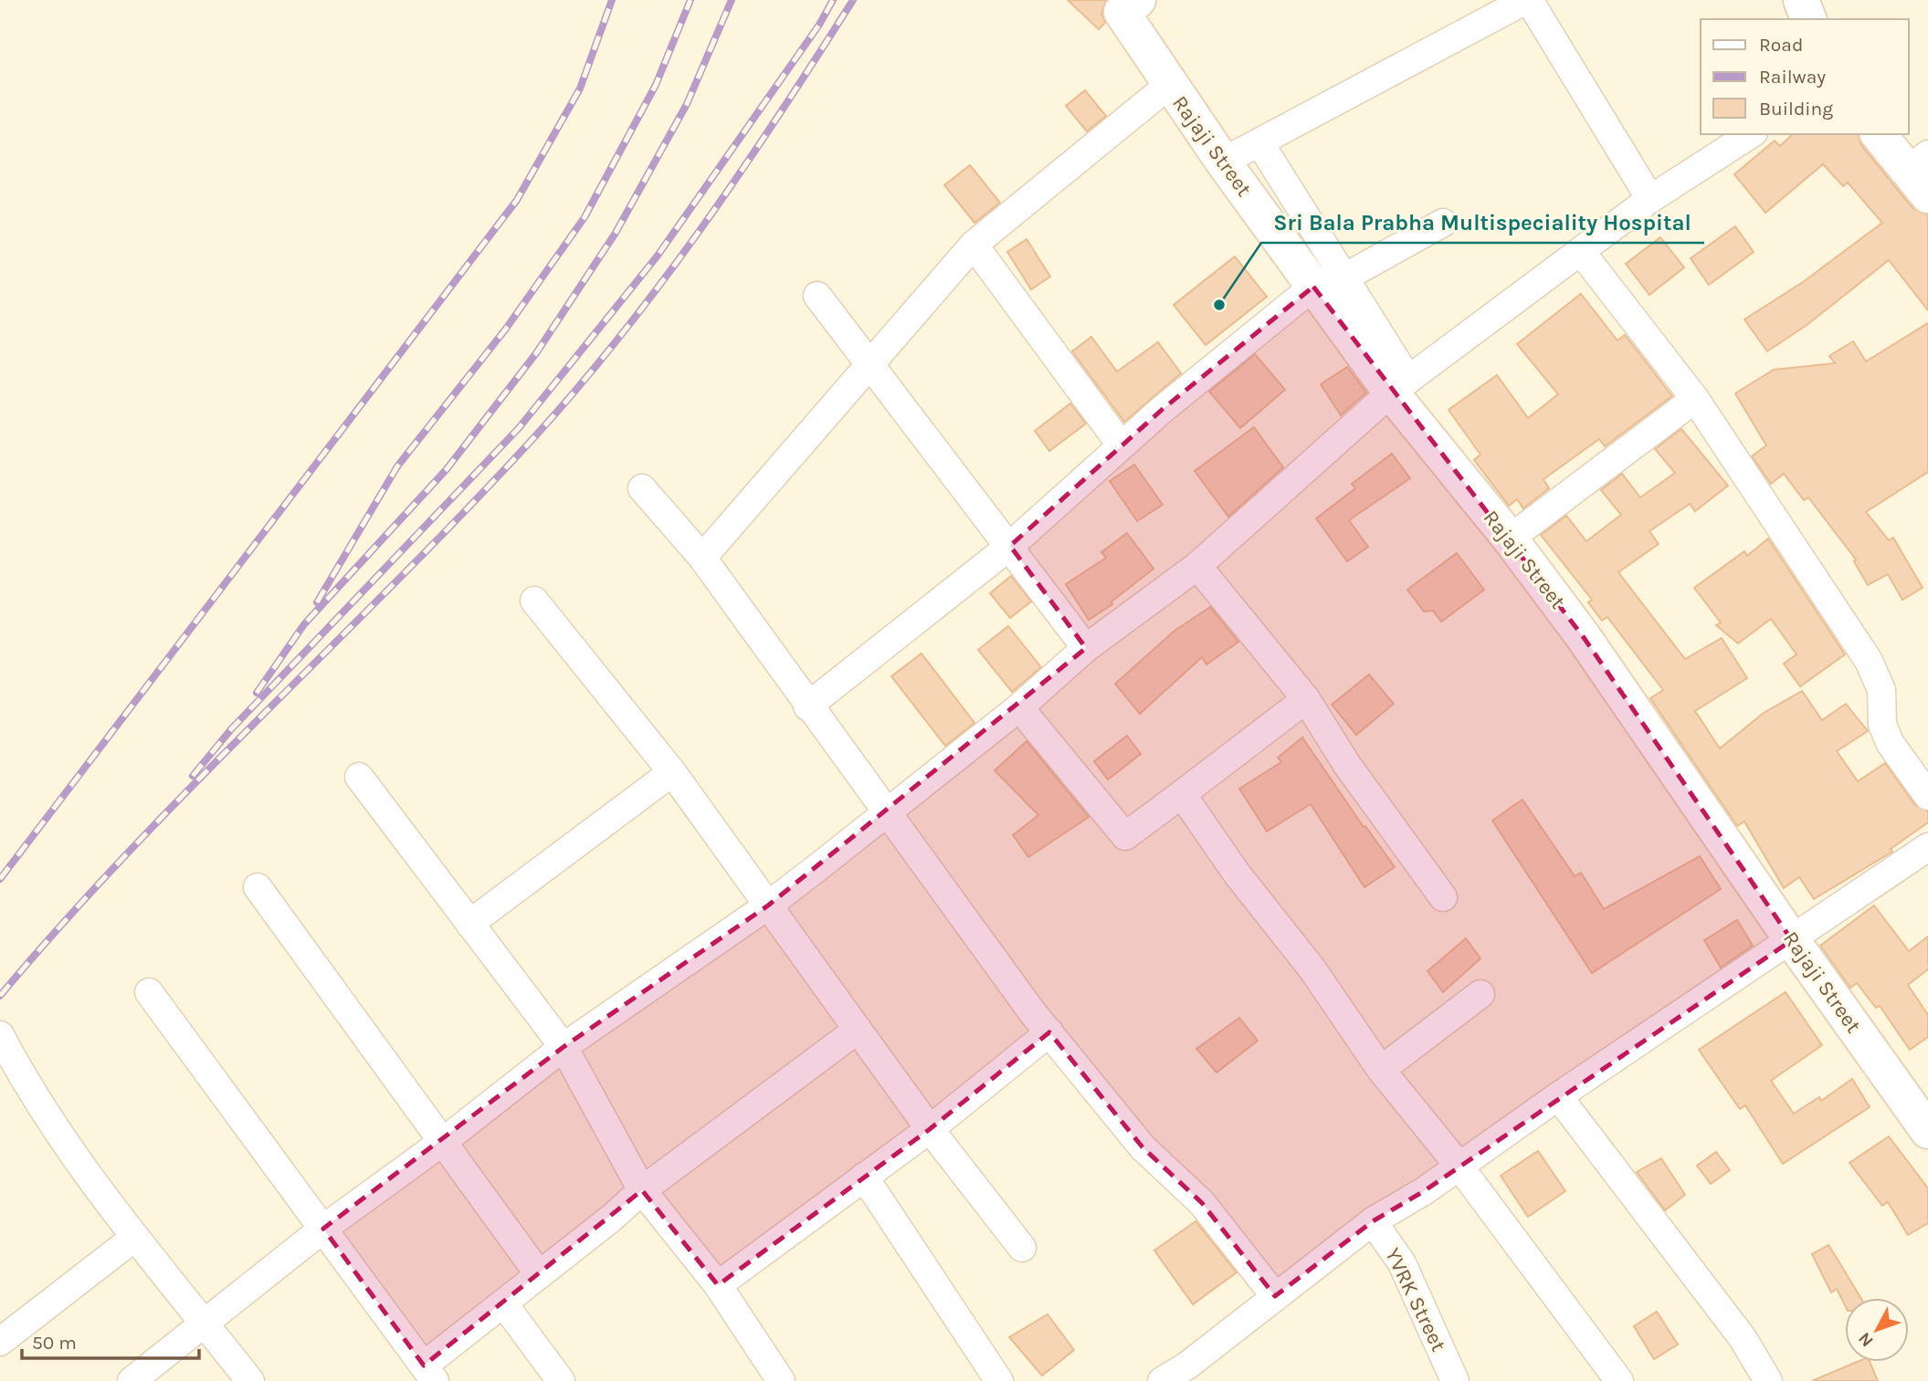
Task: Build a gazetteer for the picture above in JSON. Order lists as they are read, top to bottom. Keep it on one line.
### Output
{"streets":{"street":["Rajaji Street","YVRK Street"]},"places":["Sri Bala Prabha Multispeciality Hospital"],"legend":["Road","Railway","Building"],"scale_bar":"50 m","north":"bottom left"}
